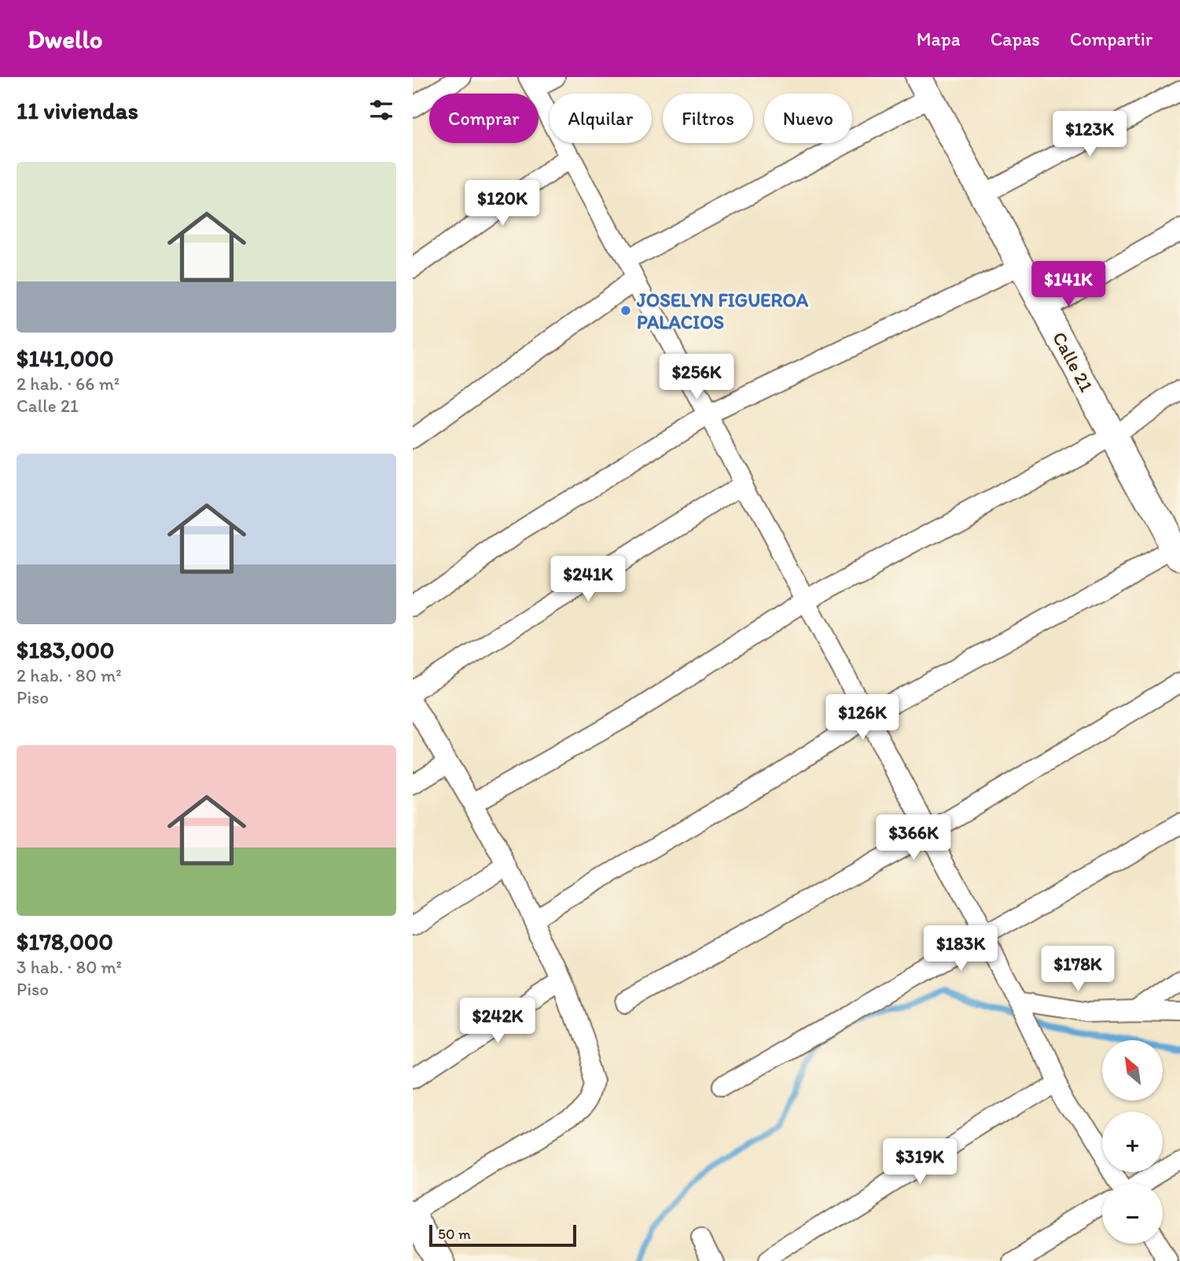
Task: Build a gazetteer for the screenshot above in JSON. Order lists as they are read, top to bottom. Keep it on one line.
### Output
{"streets":{"street":["Calle 21"]},"places":["JOSELYN FIGUEROA PALACIOS"],"scale_bar":"50 m","north":"top left","page":{"header":"Dwello","nav":["Mapa","Capas","Compartir"],"heading":"11 viviendas","chip":["Comprar","Alquilar","Filtros","Nuevo"],"price":["$123K","$120K","$141K","$256K","$241K","$126K","$366K","$183K","$178K","$242K","$319K"],"list":[{"name":"$141,000","note":"2 hab. · 66 m² · Calle 21"},{"name":"$183,000","note":"2 hab. · 80 m² · Piso"},{"name":"$178,000","note":"3 hab. · 80 m² · Piso"}],"map_buttons":["+","−"],"scale":"50 m"}}
